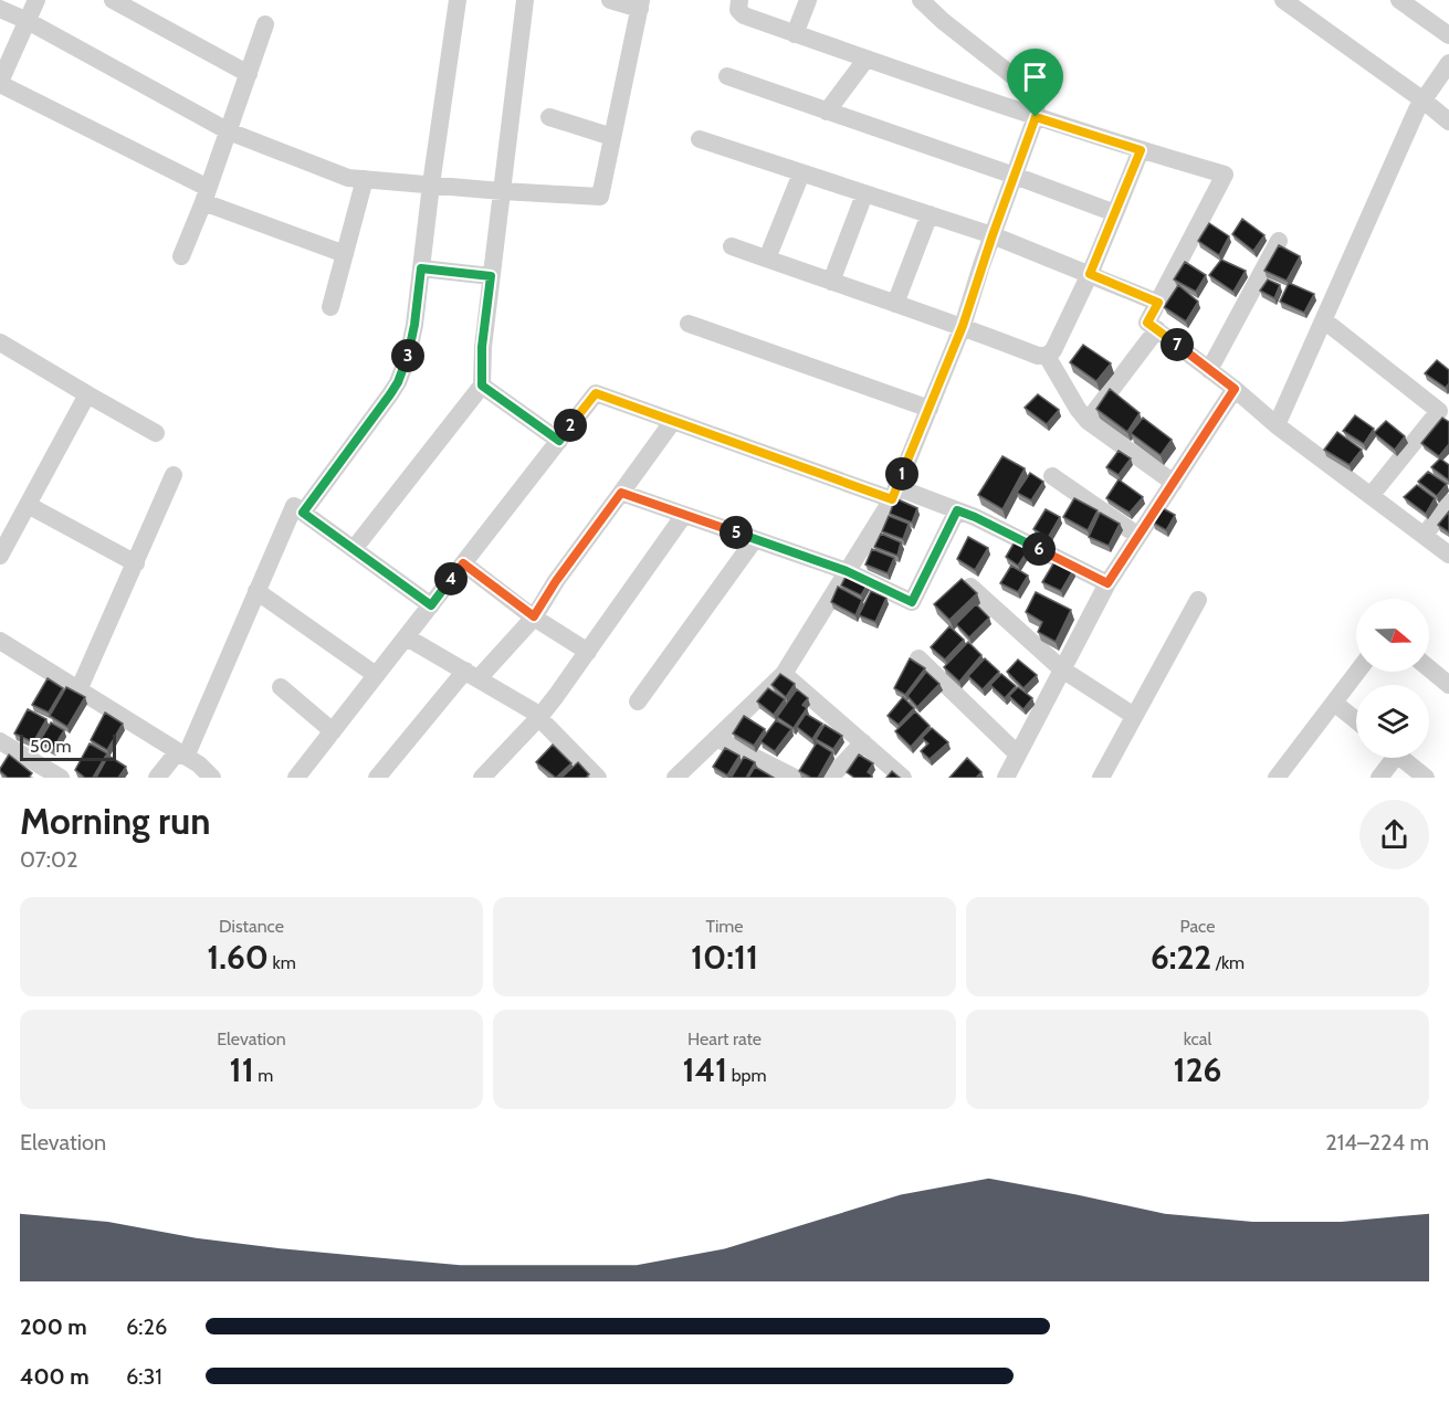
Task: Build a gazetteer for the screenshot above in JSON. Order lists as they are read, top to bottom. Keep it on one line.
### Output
{"scale_bar":"50 m","north":"right","page":{"pins":["7","3","2","1","5","6","4"],"scale":"50 m","heading":["Morning run","07:02"],"stats":[["Distance","1.60 km"],["Time","10:11"],["Pace","6:22 /km"],["Elevation","11 m"],["Heart rate","141 bpm"],["kcal","126"]],"chart":["Elevation","214–224 m"],"list":[{"name":"200 m","note":"6:26"},{"name":"400 m","note":"6:31"}]}}
